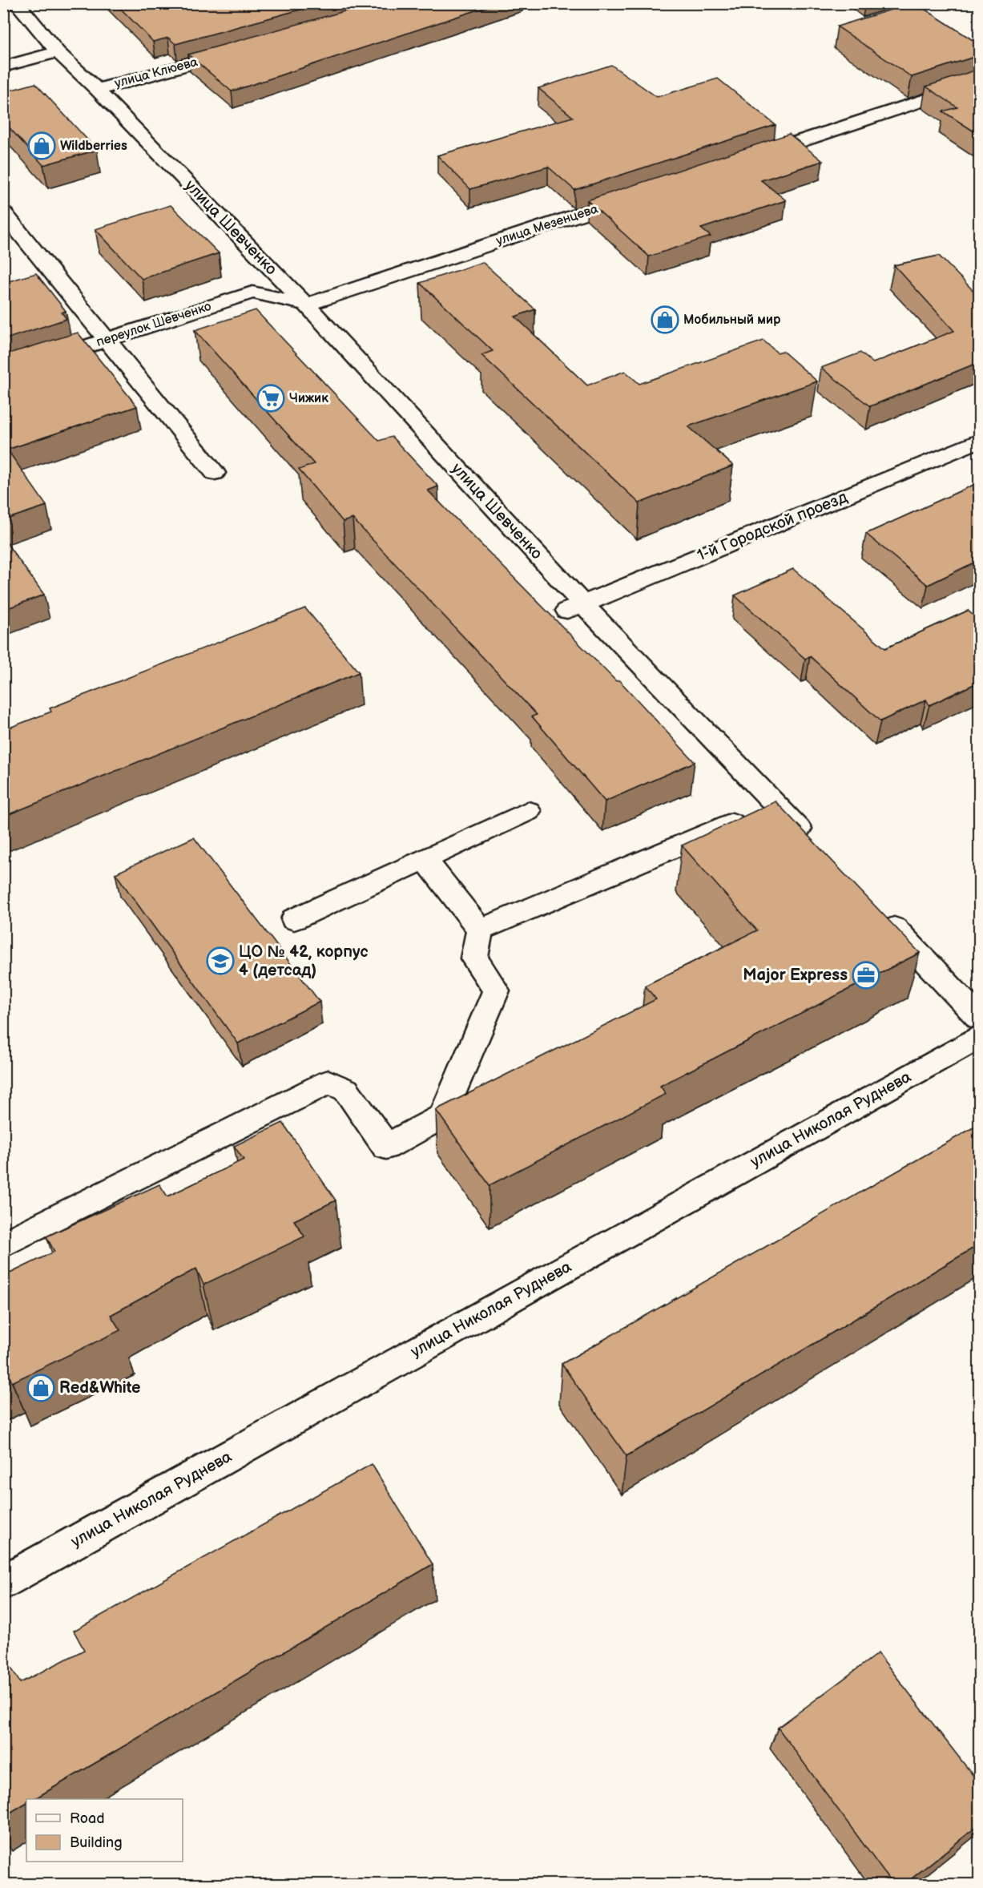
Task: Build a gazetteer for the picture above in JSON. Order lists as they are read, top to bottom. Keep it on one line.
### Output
{"streets":{"street":["улица Клюева","улица Мезенцева","улица Шевченко","переулок Шевченко","1-й Городской проезд","улица Николая Руднева"]},"crossings":[["улица Клюева","улица Шевченко"],["улица Мезенцева","улица Шевченко"],["улица Мезенцева","переулок Шевченко"],["улица Шевченко","переулок Шевченко"],["улица Шевченко","1-й Городской проезд"]],"places":{"shop":["Wildberries","Мобильный мир","Red&White"],"supermarket":["Чижик"],"school or university":["ЦО № 42, корпус 4 (детсад)"],"office":["Major Express"]},"legend":["Road","Building"]}
